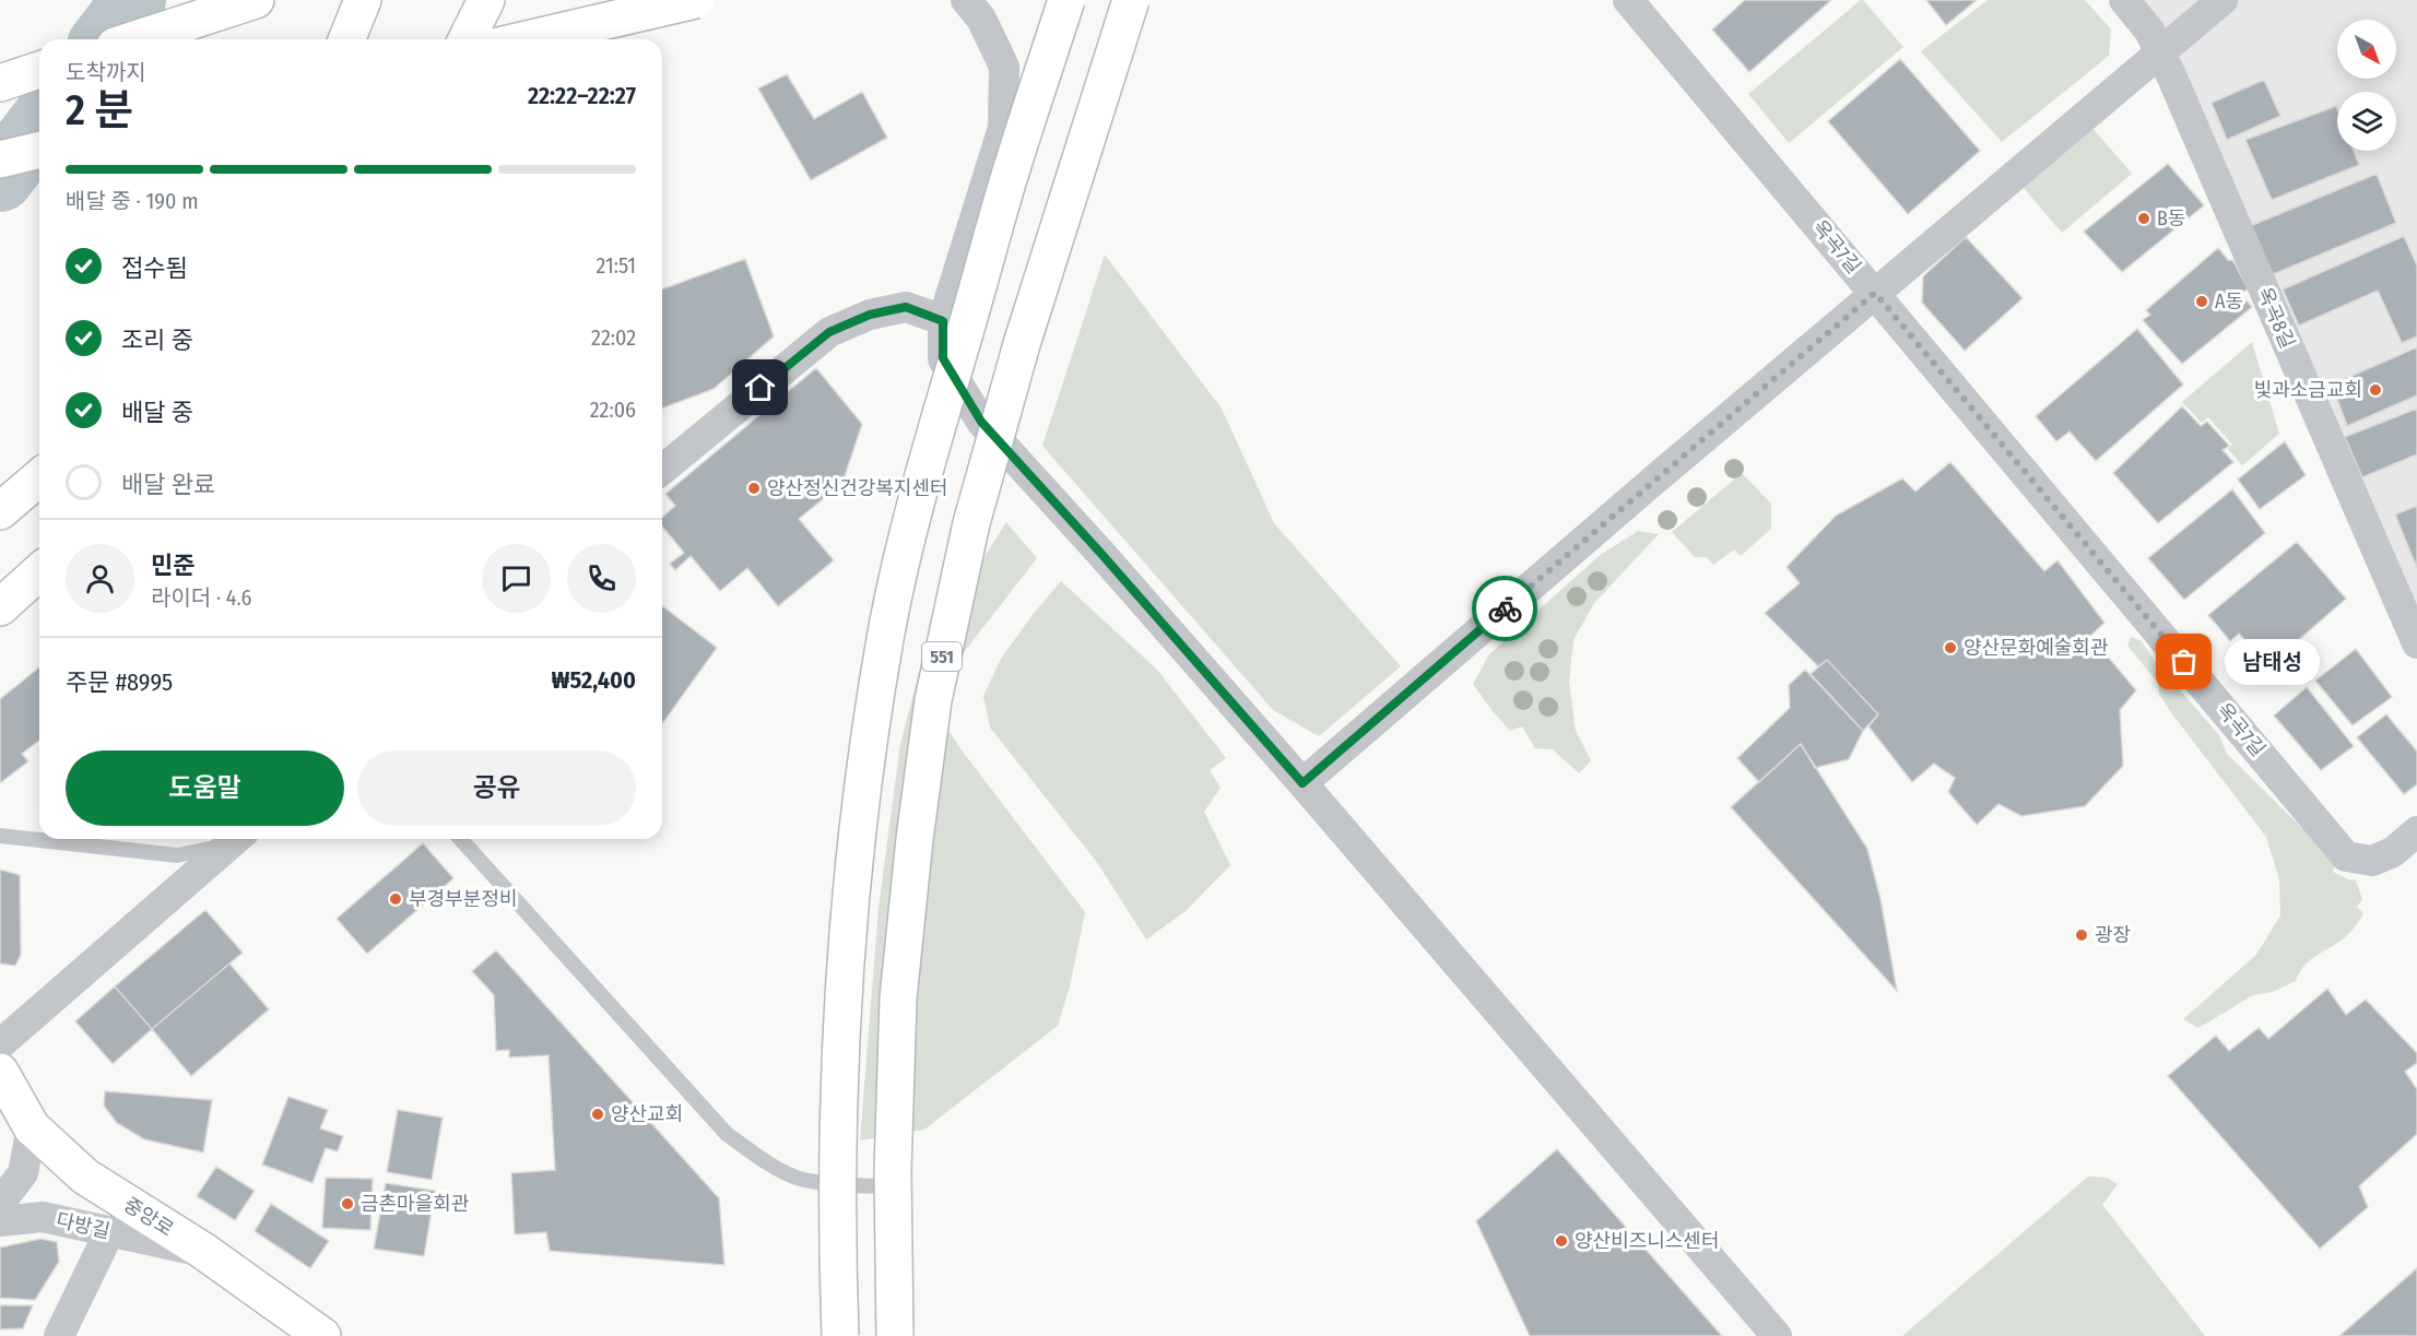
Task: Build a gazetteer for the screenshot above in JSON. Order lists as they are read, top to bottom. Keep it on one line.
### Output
{"streets":{"main road":["551","중앙로"],"street":["옥곡7길","옥곡8길","다방길"]},"crossings":[["중앙로","다방길"]],"places":["B동","A동","빛과소금교회","양산정신건강복지센터","양산문화예술회관","남태성","부경부분정비","광장","양산교회","금촌마을회관","양산비즈니스센터"],"north":"bottom right","page":{"heading":["2 분","도착까지","22:22–22:27"],"panel":["민준","라이더 · 4.6","주문 #8995","₩52,400"],"bar":"배달 중 · 190 m","list":[["접수됨","21:51"],["조리 중","22:02"],["배달 중","22:06"],"배달 완료"],"bubble":"남태성","buttons":["도움말","공유"]}}
